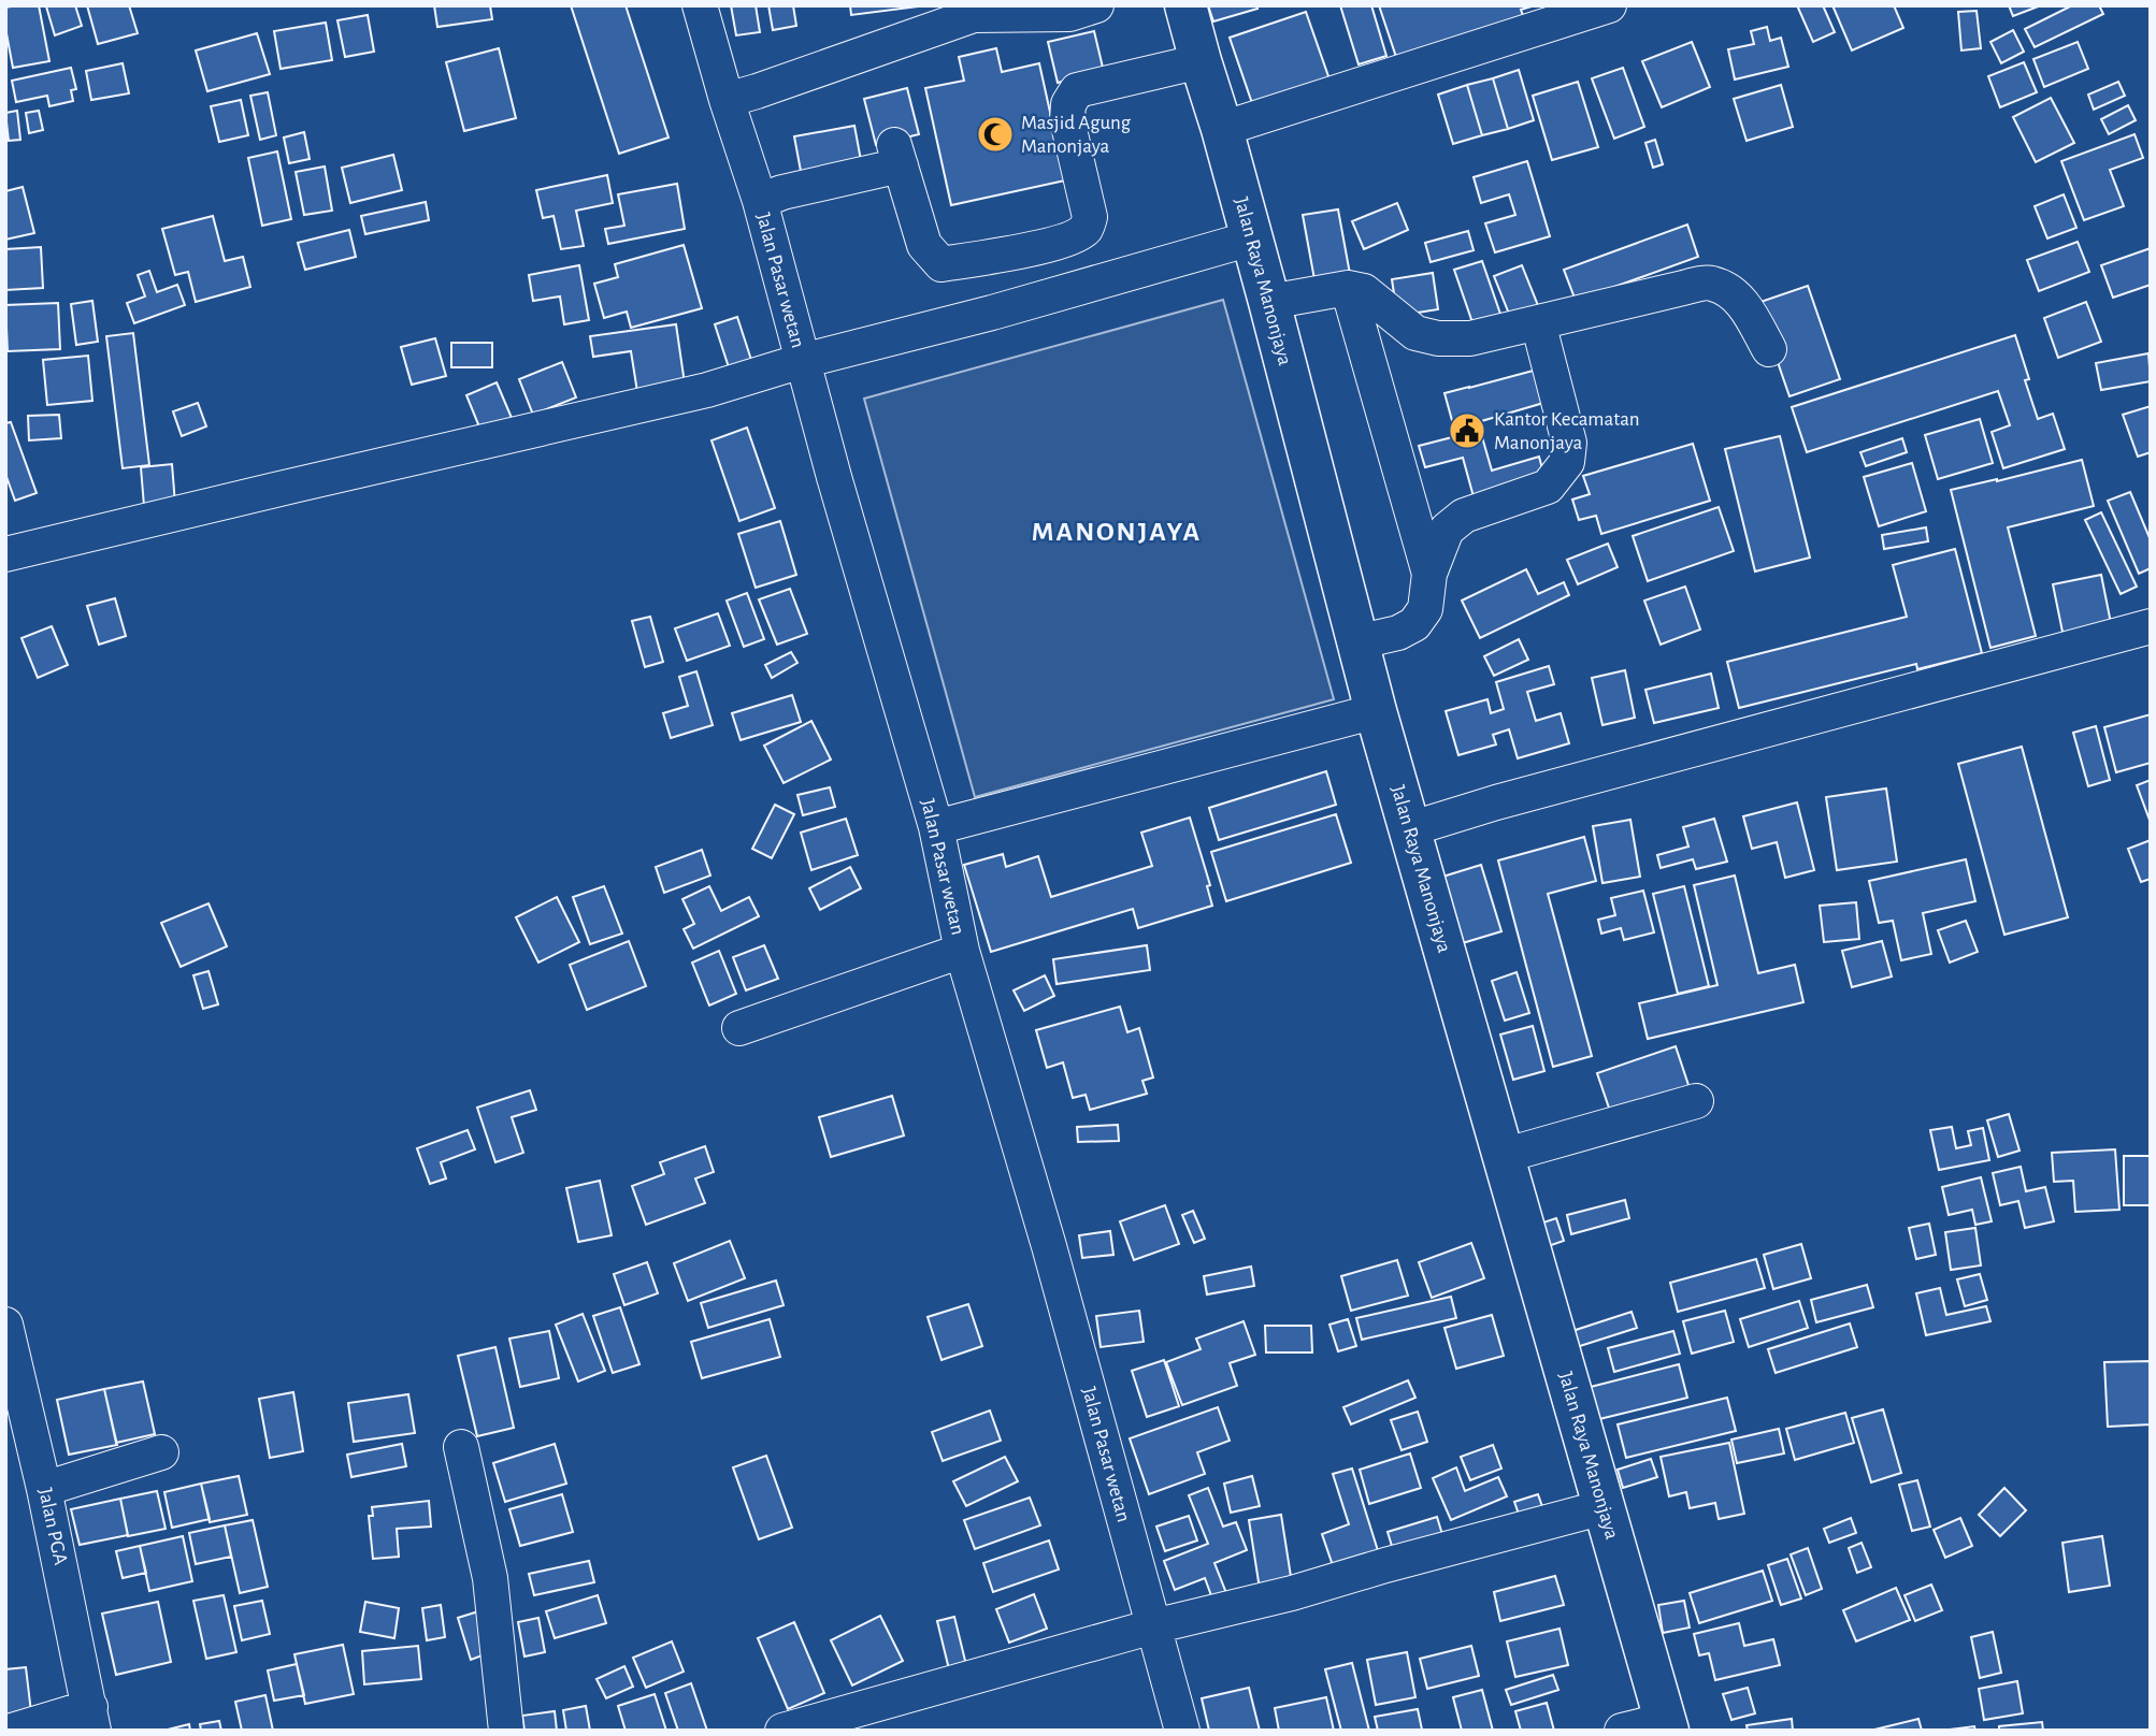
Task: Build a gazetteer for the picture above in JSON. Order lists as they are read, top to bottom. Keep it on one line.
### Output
{"streets":{"main road":["Jalan Raya Manonjaya"],"street":["Jalan Pasar wetan","Jalan PGA"]},"districts":["MANONJAYA"],"places":{"mosque":["Masjid Agung Manonjaya"],"public building":["Kantor Kecamatan Manonjaya"]}}
